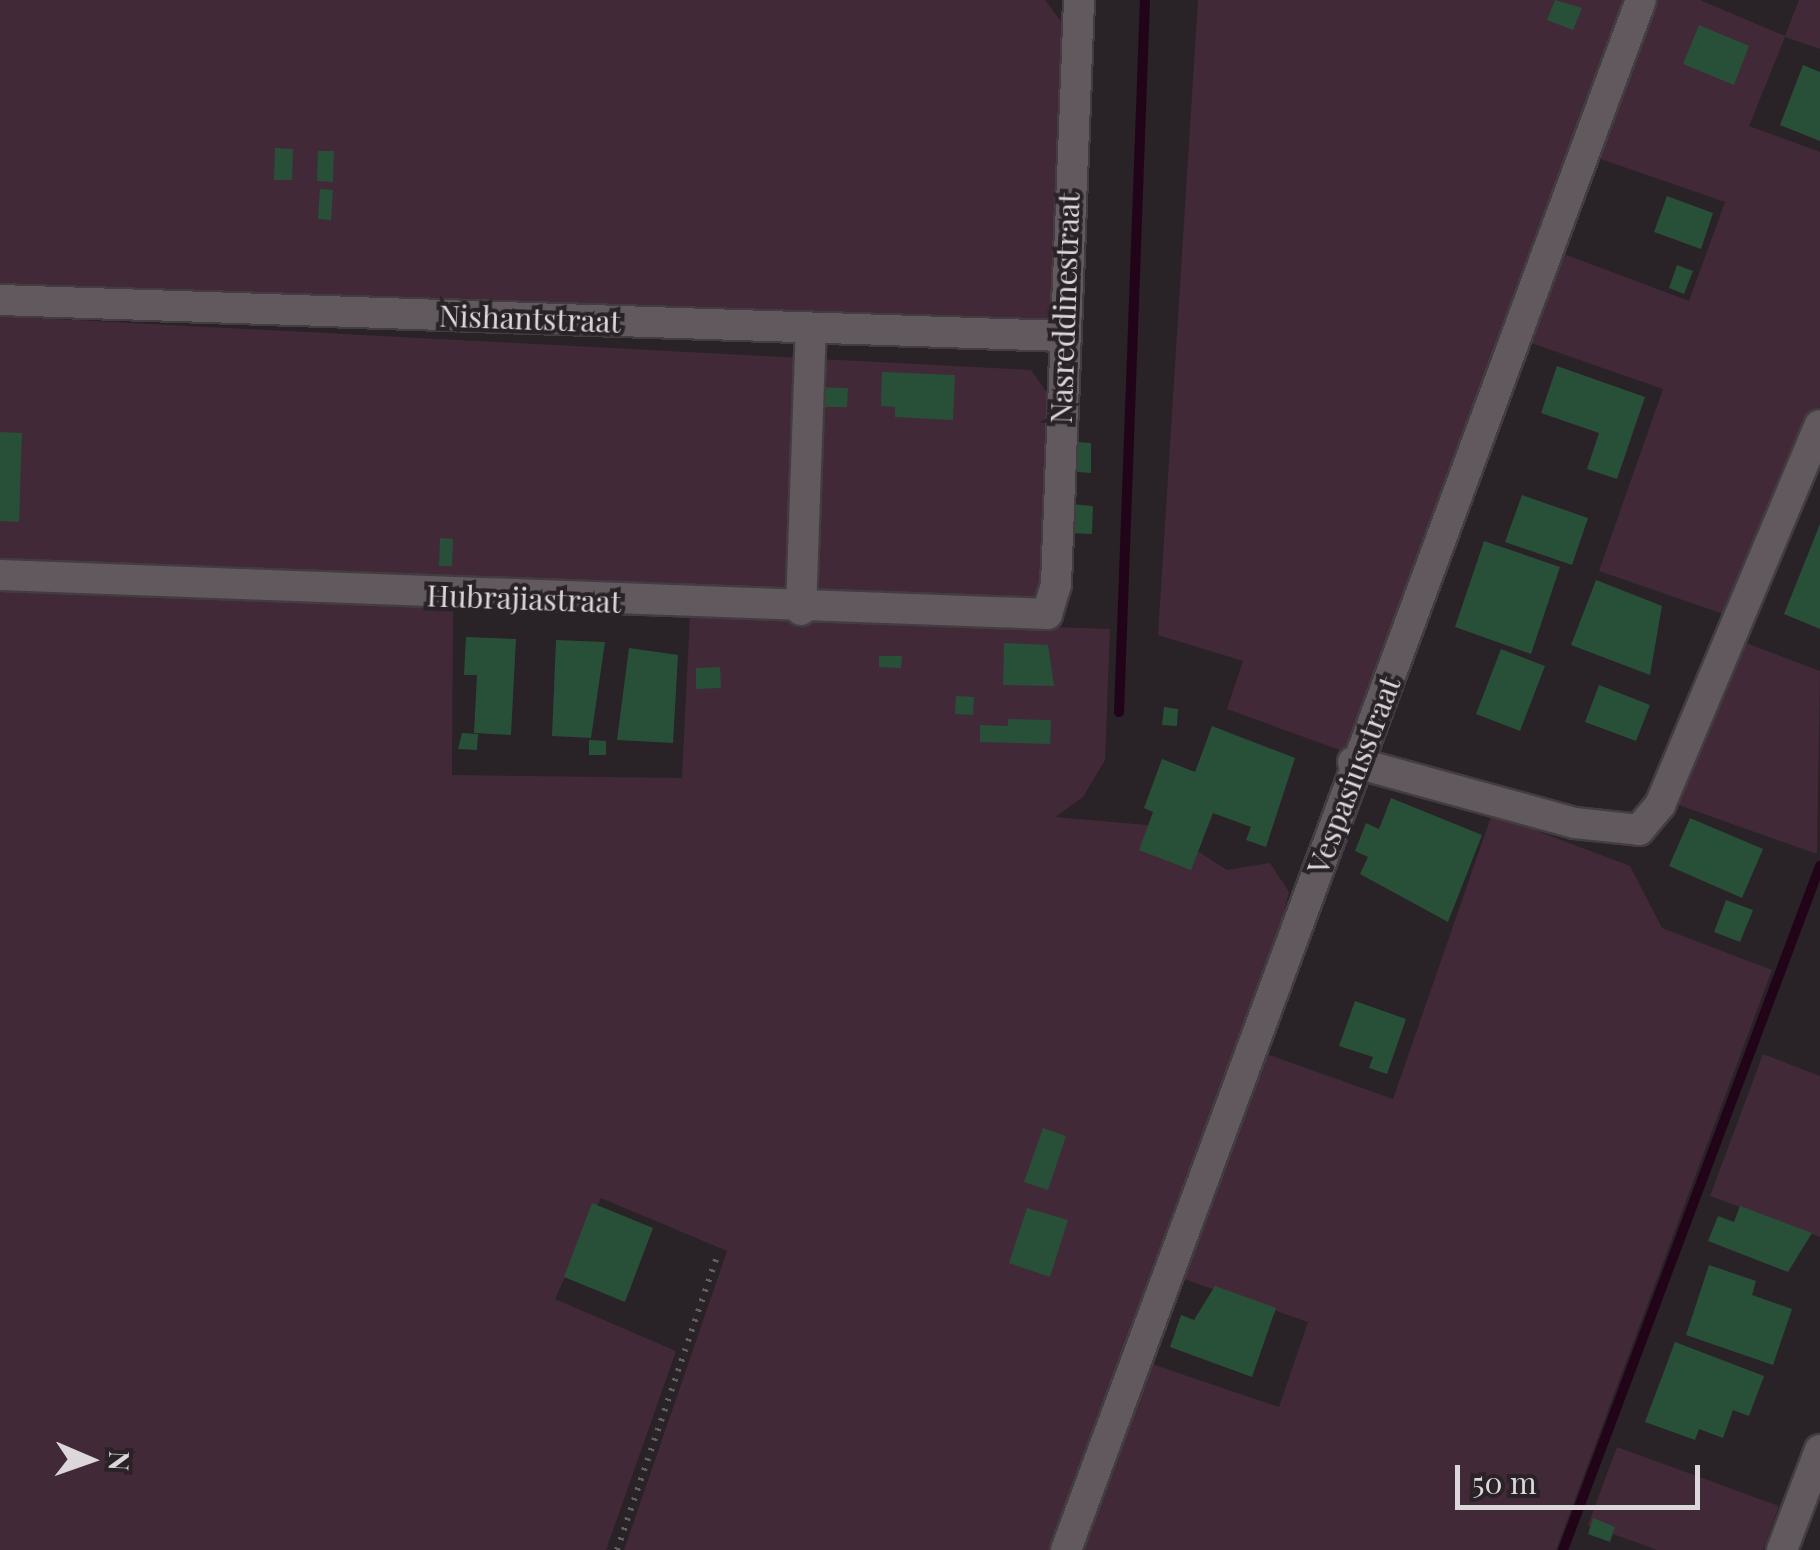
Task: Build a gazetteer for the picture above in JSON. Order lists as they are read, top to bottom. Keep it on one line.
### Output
{"streets":{"street":["Nasreddinestraat","Nishantstraat","Hubrajiastraat","Vespasiusstraat"]},"crossings":[["Nasreddinestraat","Nishantstraat"],["Nasreddinestraat","Hubrajiastraat"]],"scale_bar":"50 m","north":"right"}
